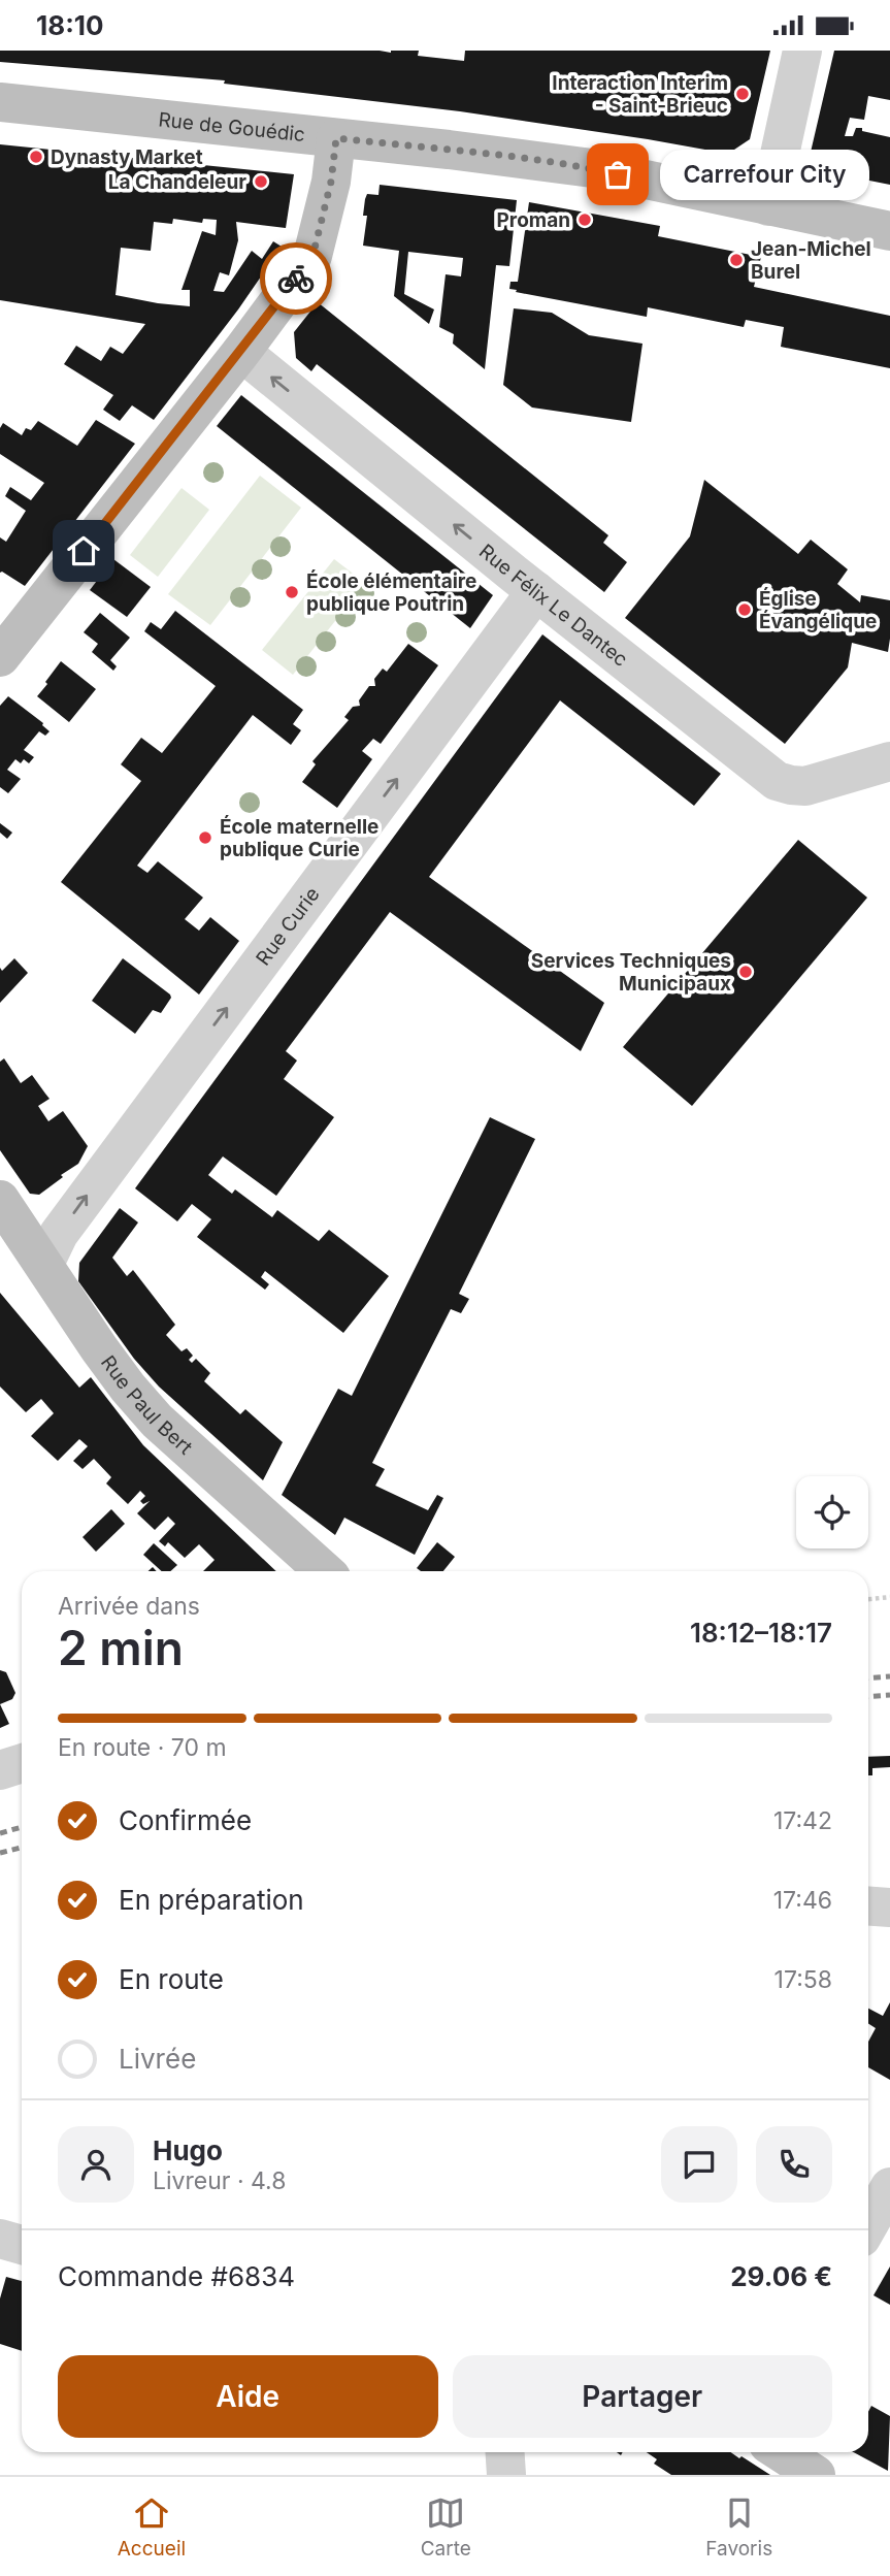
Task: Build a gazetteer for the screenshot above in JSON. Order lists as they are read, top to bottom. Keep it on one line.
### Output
{"streets":{"main road":["Rue de Gouédic","Rue Paul Bert"],"street":["Rue Félix Le Dantec","Rue Curie"]},"crossings":[["Rue Félix Le Dantec","Rue Curie"],["Rue Curie","Rue Paul Bert"]],"one_way":["Rue Félix Le Dantec","Rue Curie"],"places":["Interaction Interim - Saint-Brieuc","Dynasty Market","Carrefour City","La Chandeleur","Proman","Jean-Michel Burel","École élémentaire publique Poutrin","Église Évangélique","École maternelle publique Curie","Services Techniques Municipaux"],"page":{"status":"18:10","bubble":"Carrefour City","heading":["2 min","Arrivée dans","18:12–18:17"],"panel":["Hugo","Livreur · 4.8","Commande #6834","29.06 €"],"bar":"En route · 70 m","list":[["Confirmée","17:42"],["En préparation","17:46"],["En route","17:58"],"Livrée"],"buttons":["Aide","Partager"],"tabs":["Accueil","Carte","Favoris"]}}
